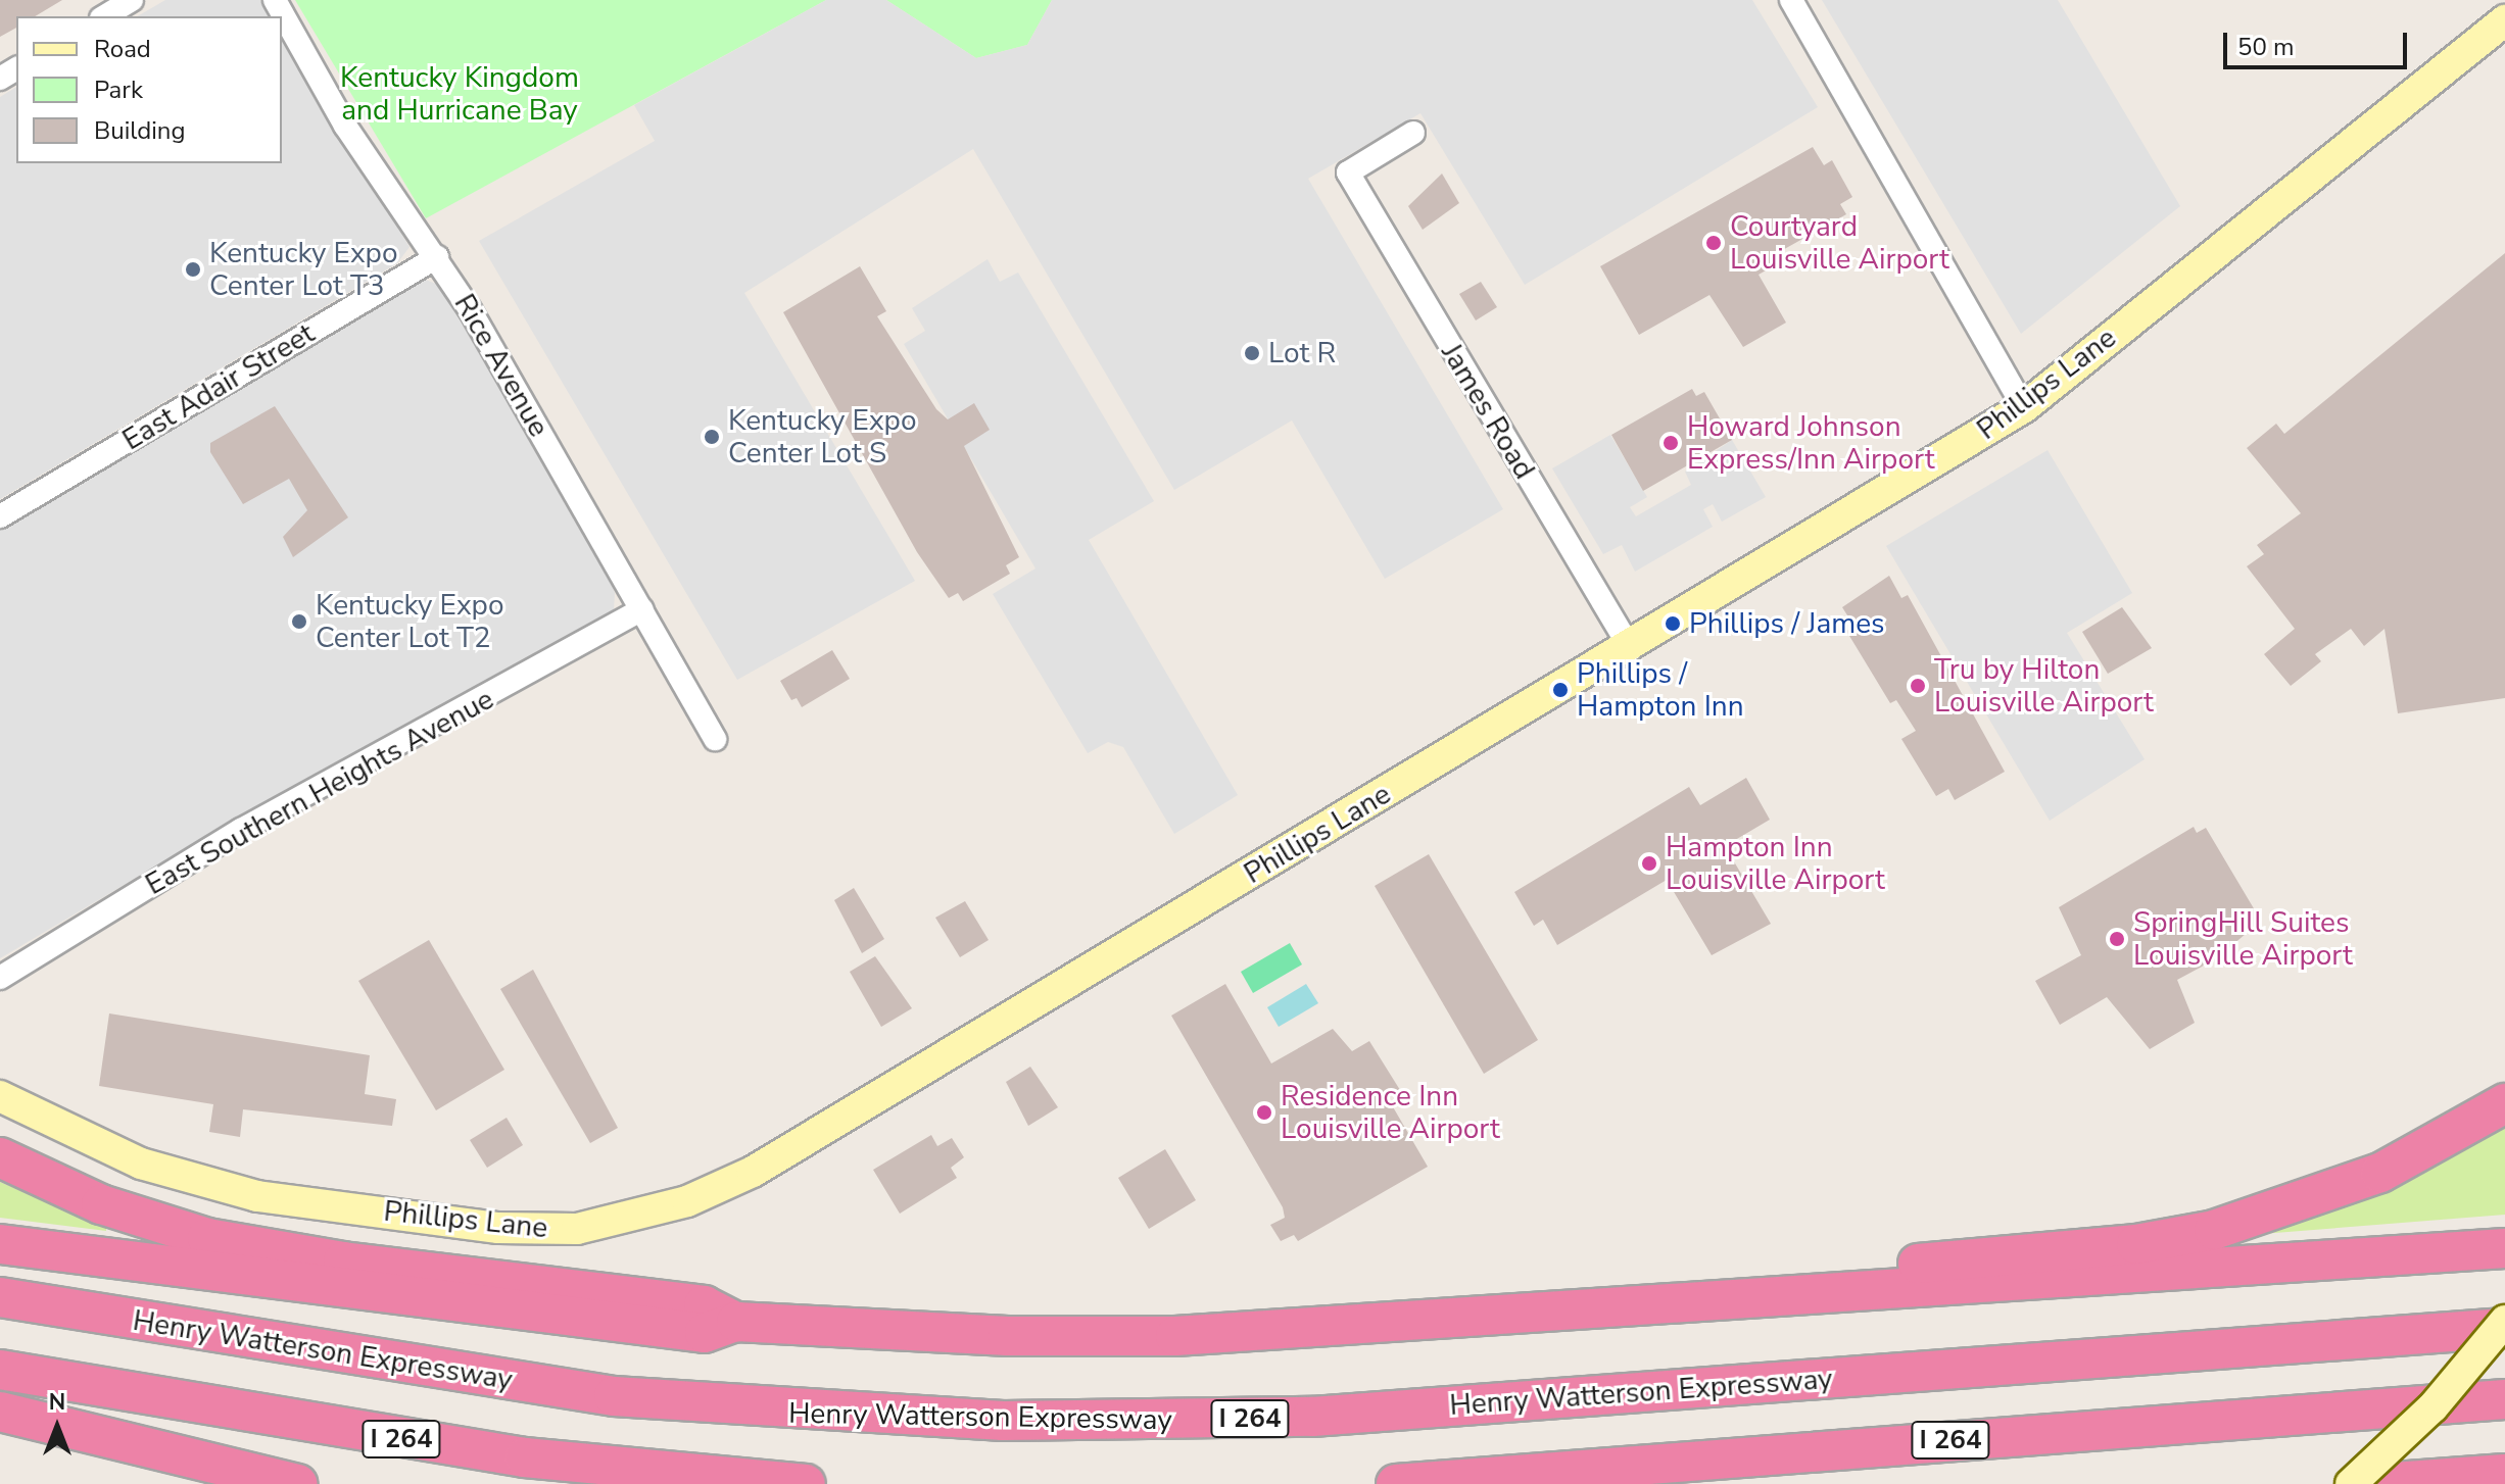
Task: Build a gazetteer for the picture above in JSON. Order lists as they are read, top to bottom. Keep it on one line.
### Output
{"streets":{"highway":["Henry Watterson Expressway","I 264"],"main road":["Phillips Lane"],"street":["Rice Avenue","East Adair Street","James Road","East Southern Heights Avenue"]},"crossings":[["Rice Avenue","East Adair Street"],["Rice Avenue","East Southern Heights Avenue"],["Phillips Lane","James Road"]],"parks":["Kentucky Kingdom and Hurricane Bay"],"places":["Courtyard Louisville Airport","Kentucky Expo Center Lot T3","Lot R","Kentucky Expo Center Lot S","Howard Johnson Express/Inn Airport","Kentucky Expo Center Lot T2","Phillips / James","Tru by Hilton Louisville Airport","Phillips / Hampton Inn","Hampton Inn Louisville Airport","SpringHill Suites Louisville Airport","Residence Inn Louisville Airport"],"legend":["Road","Park","Building"],"scale_bar":"50 m","north":"top"}
